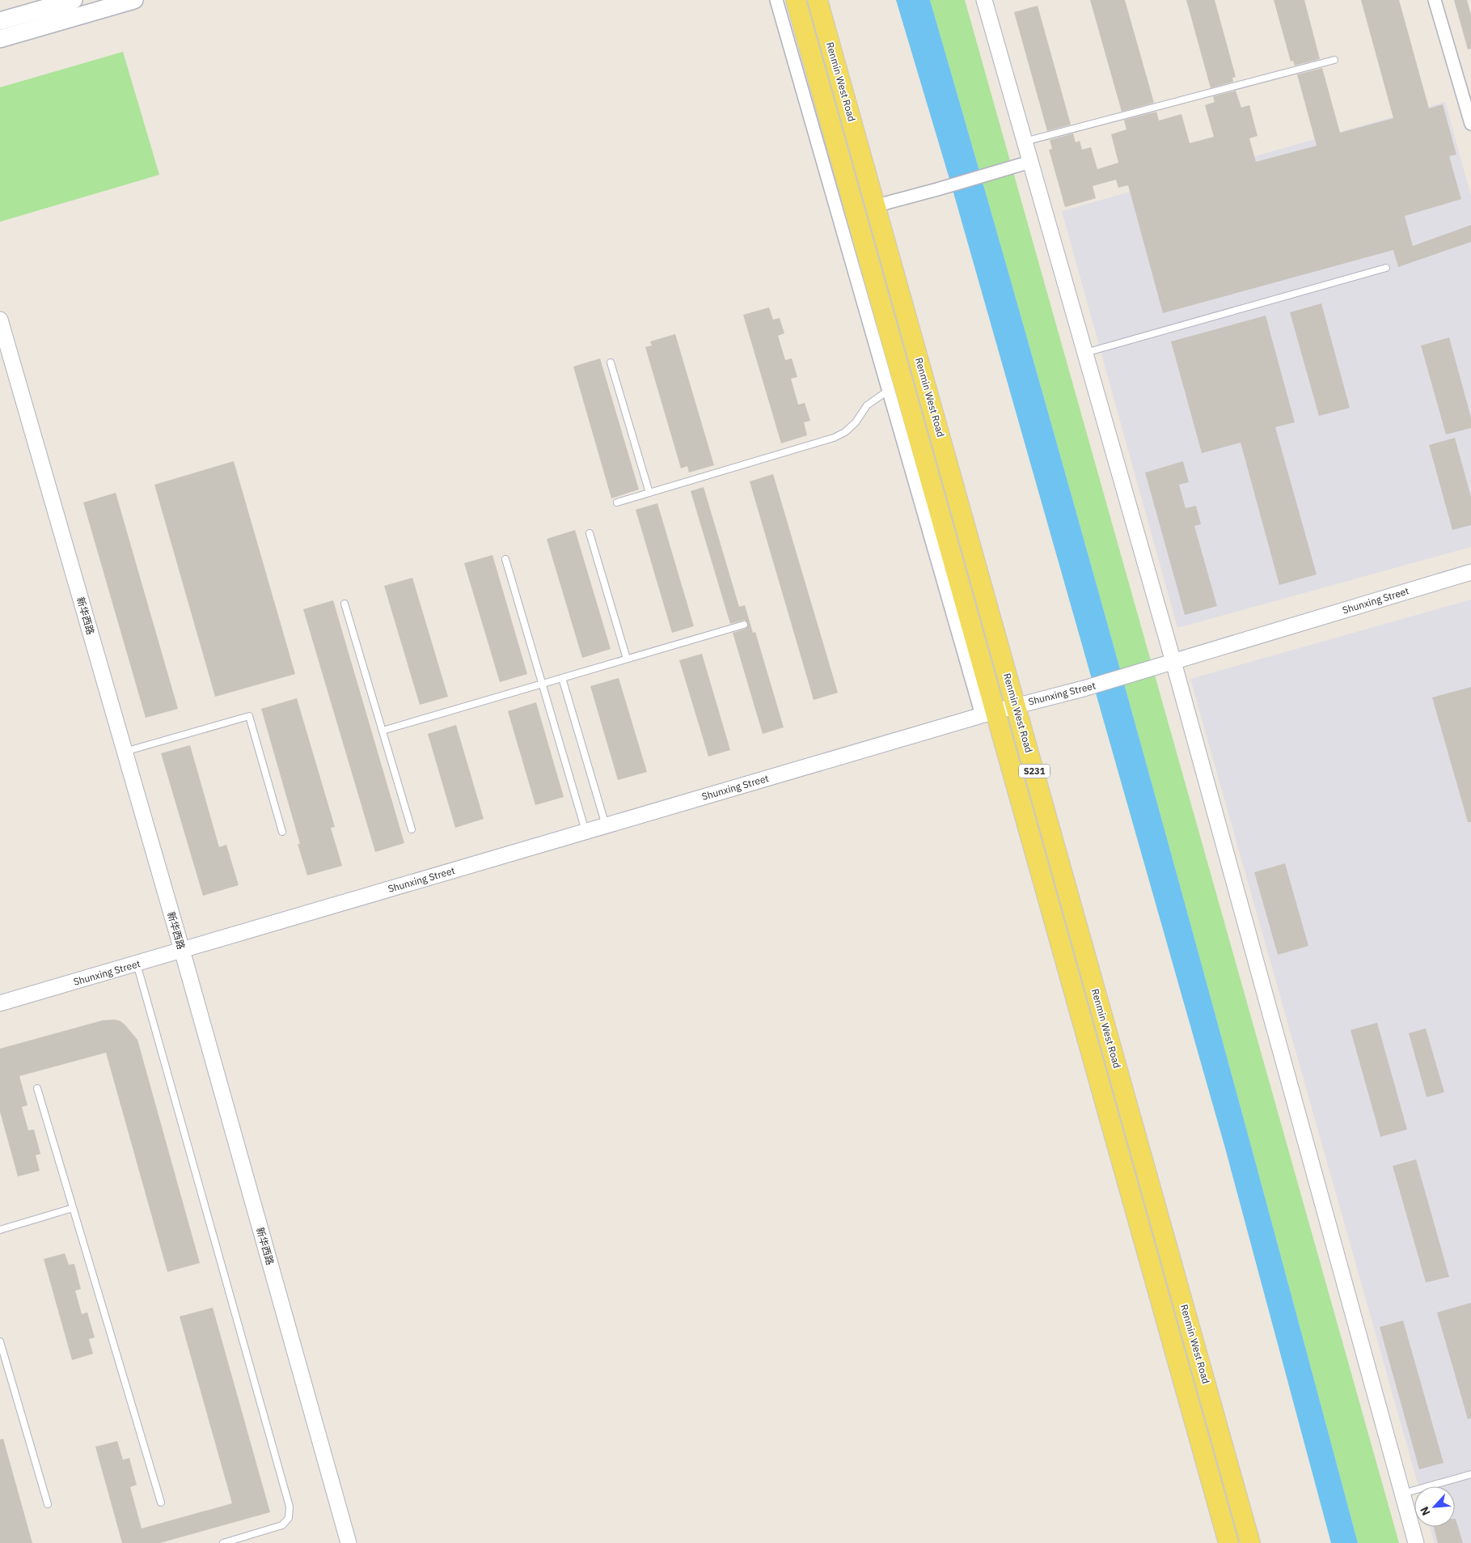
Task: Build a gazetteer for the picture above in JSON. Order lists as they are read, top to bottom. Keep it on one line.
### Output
{"streets":{"main road":["Renmin West Road","S231"],"street":["Shunxing Street","新华西路"]},"crossings":[["Renmin West Road","Shunxing Street"],["Shunxing Street","新华西路"]],"north":"bottom left"}
